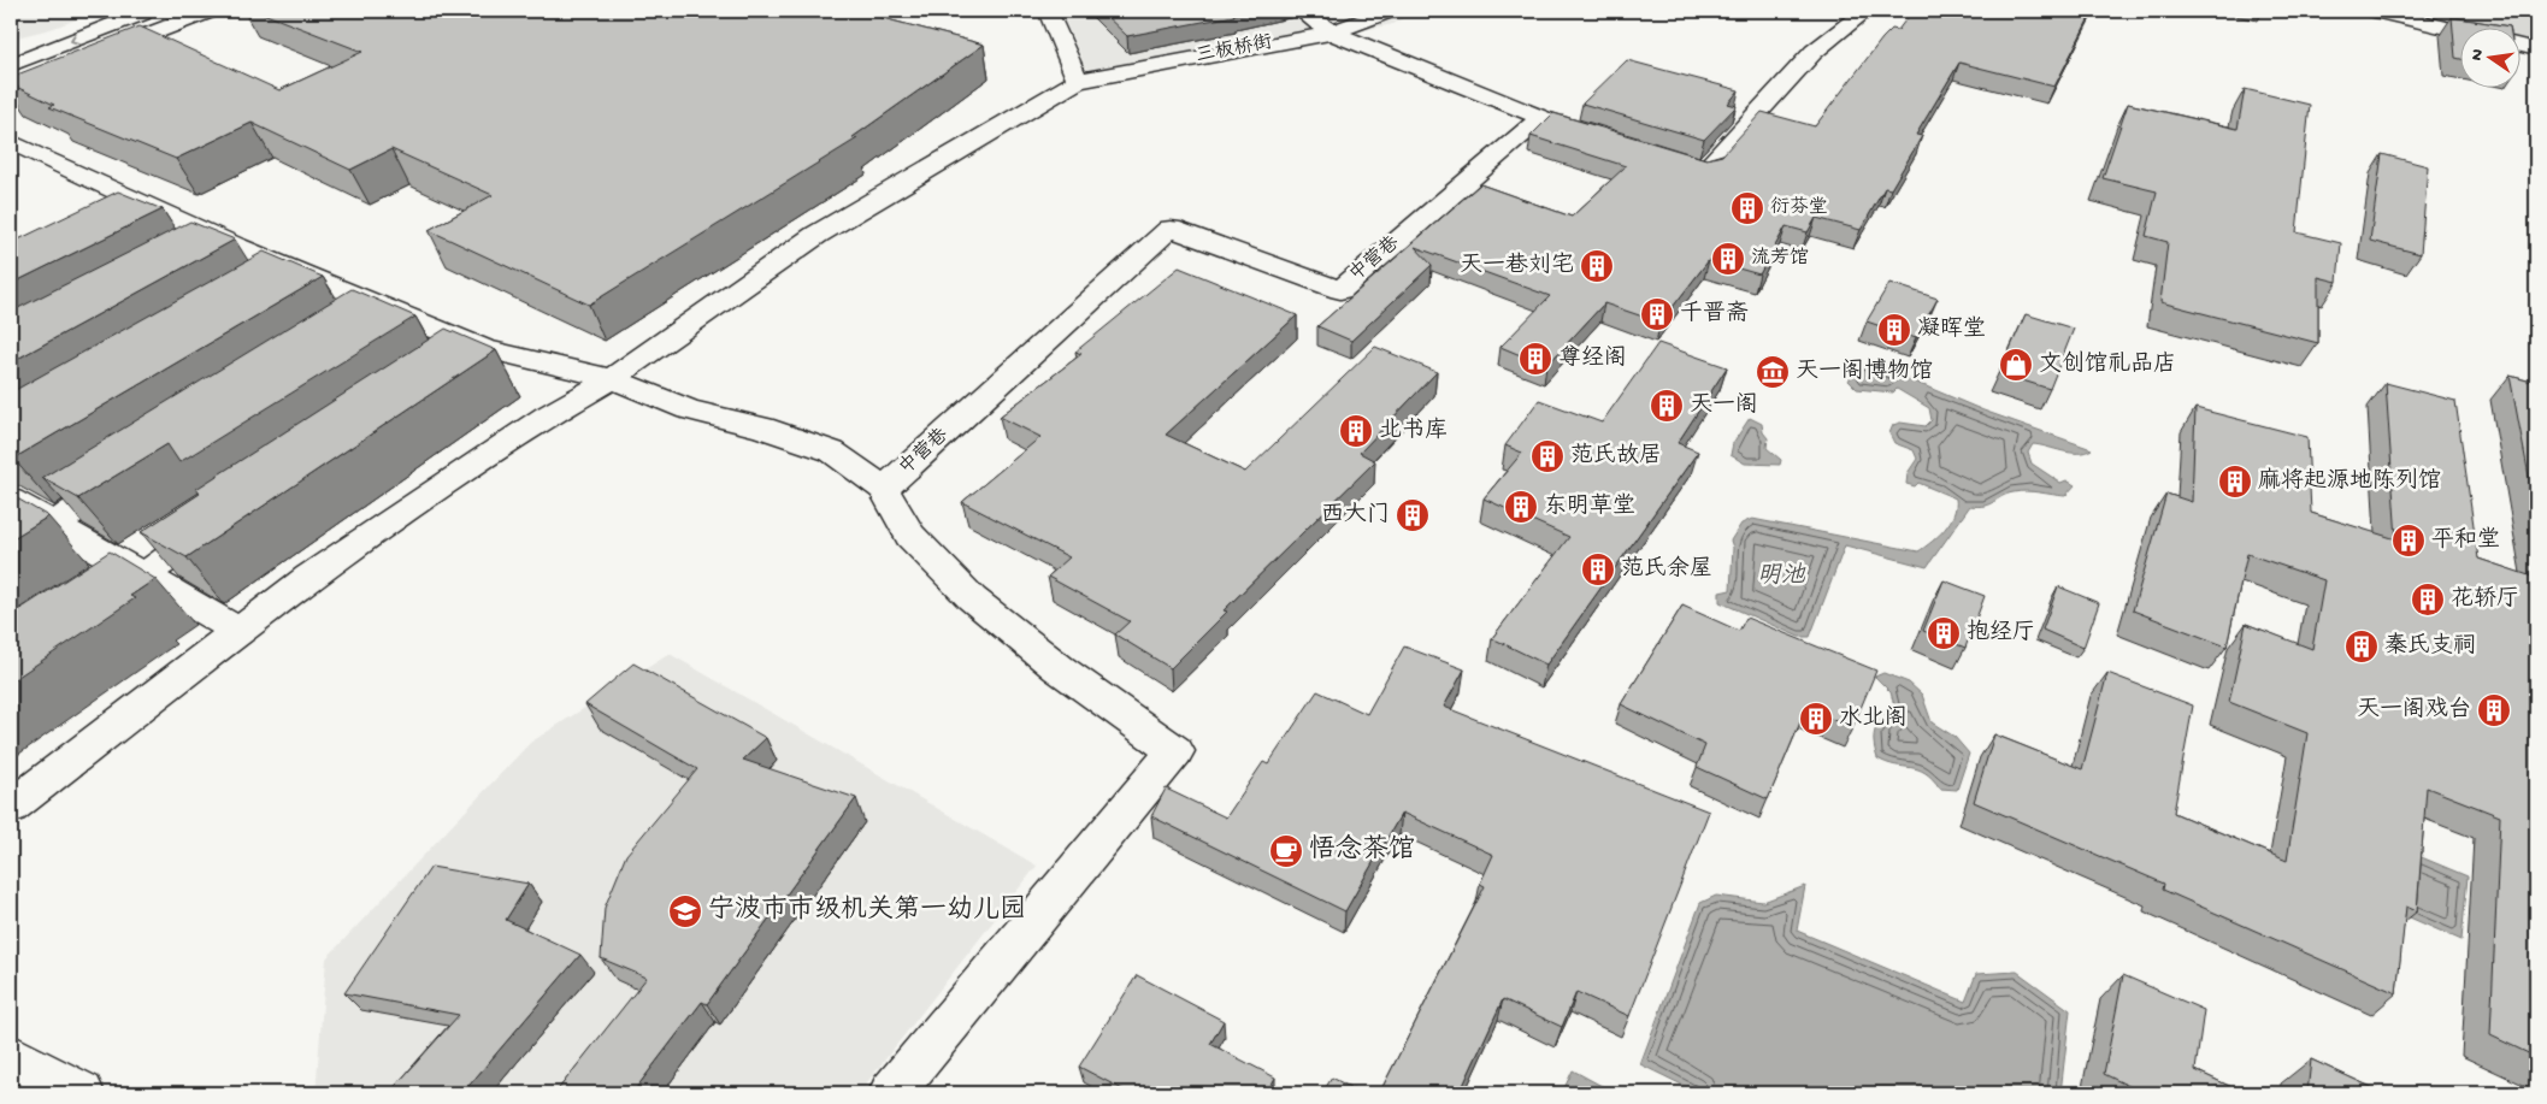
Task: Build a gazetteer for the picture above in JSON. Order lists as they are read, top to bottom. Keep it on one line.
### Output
{"streets":{"street":["三板桥街","中营巷"]},"water":["明池"],"places":{"building":["衍芬堂","流芳馆","天一巷刘宅","千晋斋","凝晖堂","尊经阁","天一阁","北书库","范氏故居","麻将起源地陈列馆","东明草堂","西大门","平和堂","范氏余屋","花轿厅","抱经厅","秦氏支祠","天一阁戏台","水北阁"],"shop":["文创馆礼品店"],"museum":["天一阁博物馆"],"cafe":["悟念茶馆"],"school or university":["宁波市市级机关第一幼儿园"]},"north":"left"}
